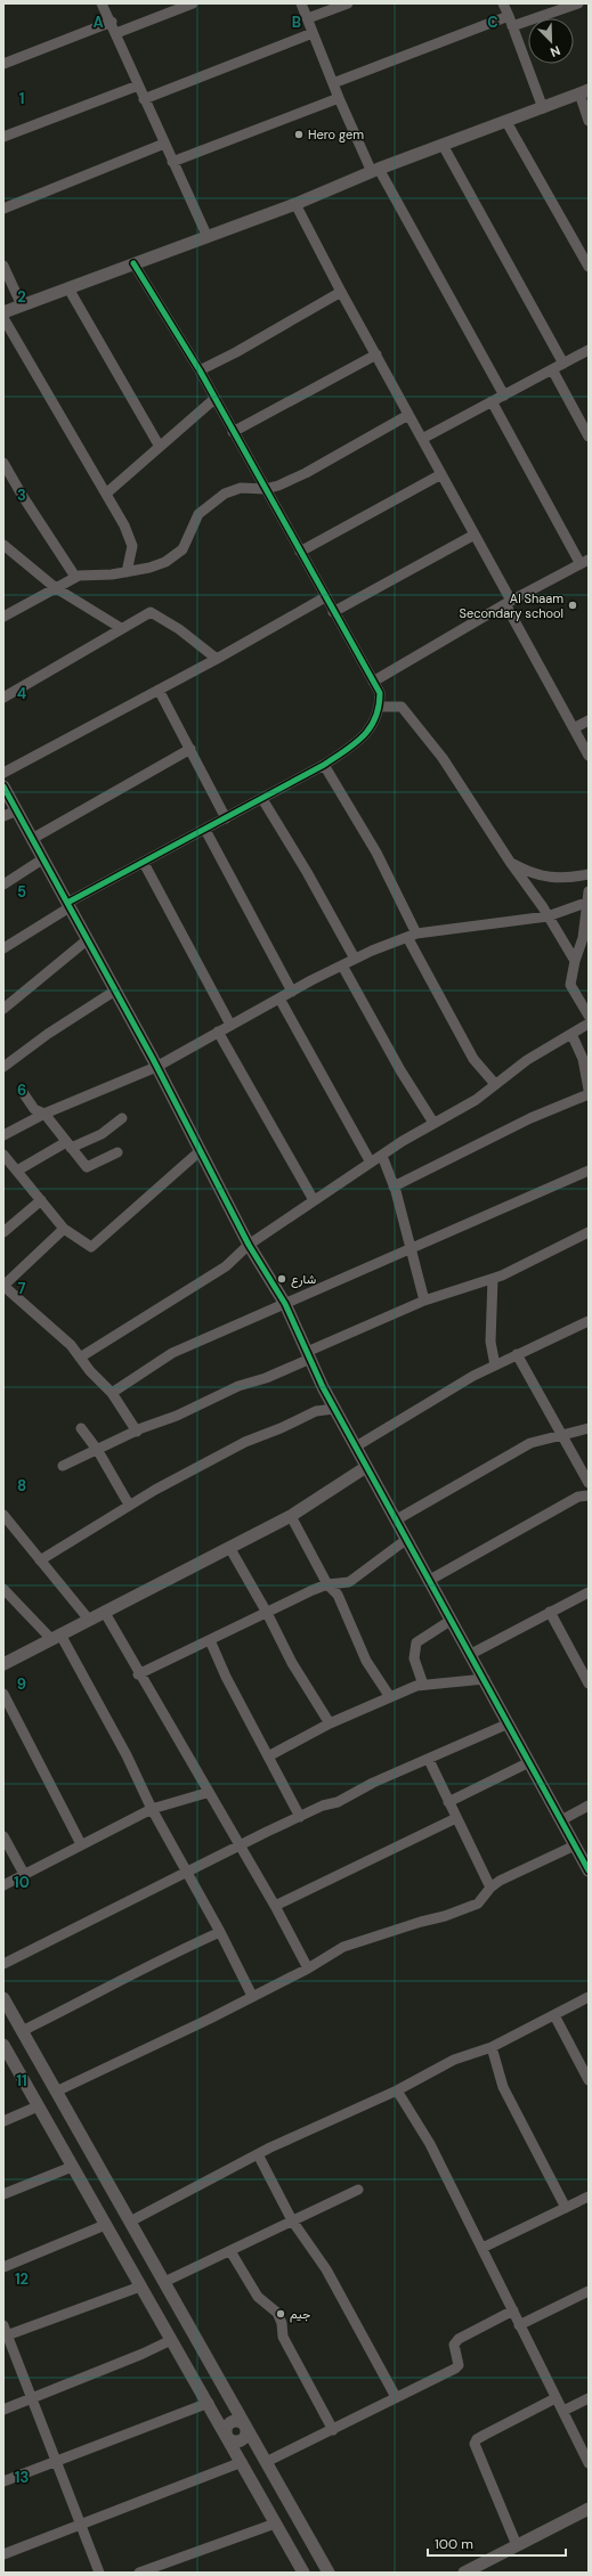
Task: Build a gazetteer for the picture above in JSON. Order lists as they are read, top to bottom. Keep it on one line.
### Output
{"places":["Hero gem","Al Shaam Secondary school","شارع","جيم"],"scale_bar":"100 m","north":"bottom right","grid":{"columns":["A","B","C"],"rows":["1","2","3","4","5","6","7","8","9","10","11","12","13"]}}
